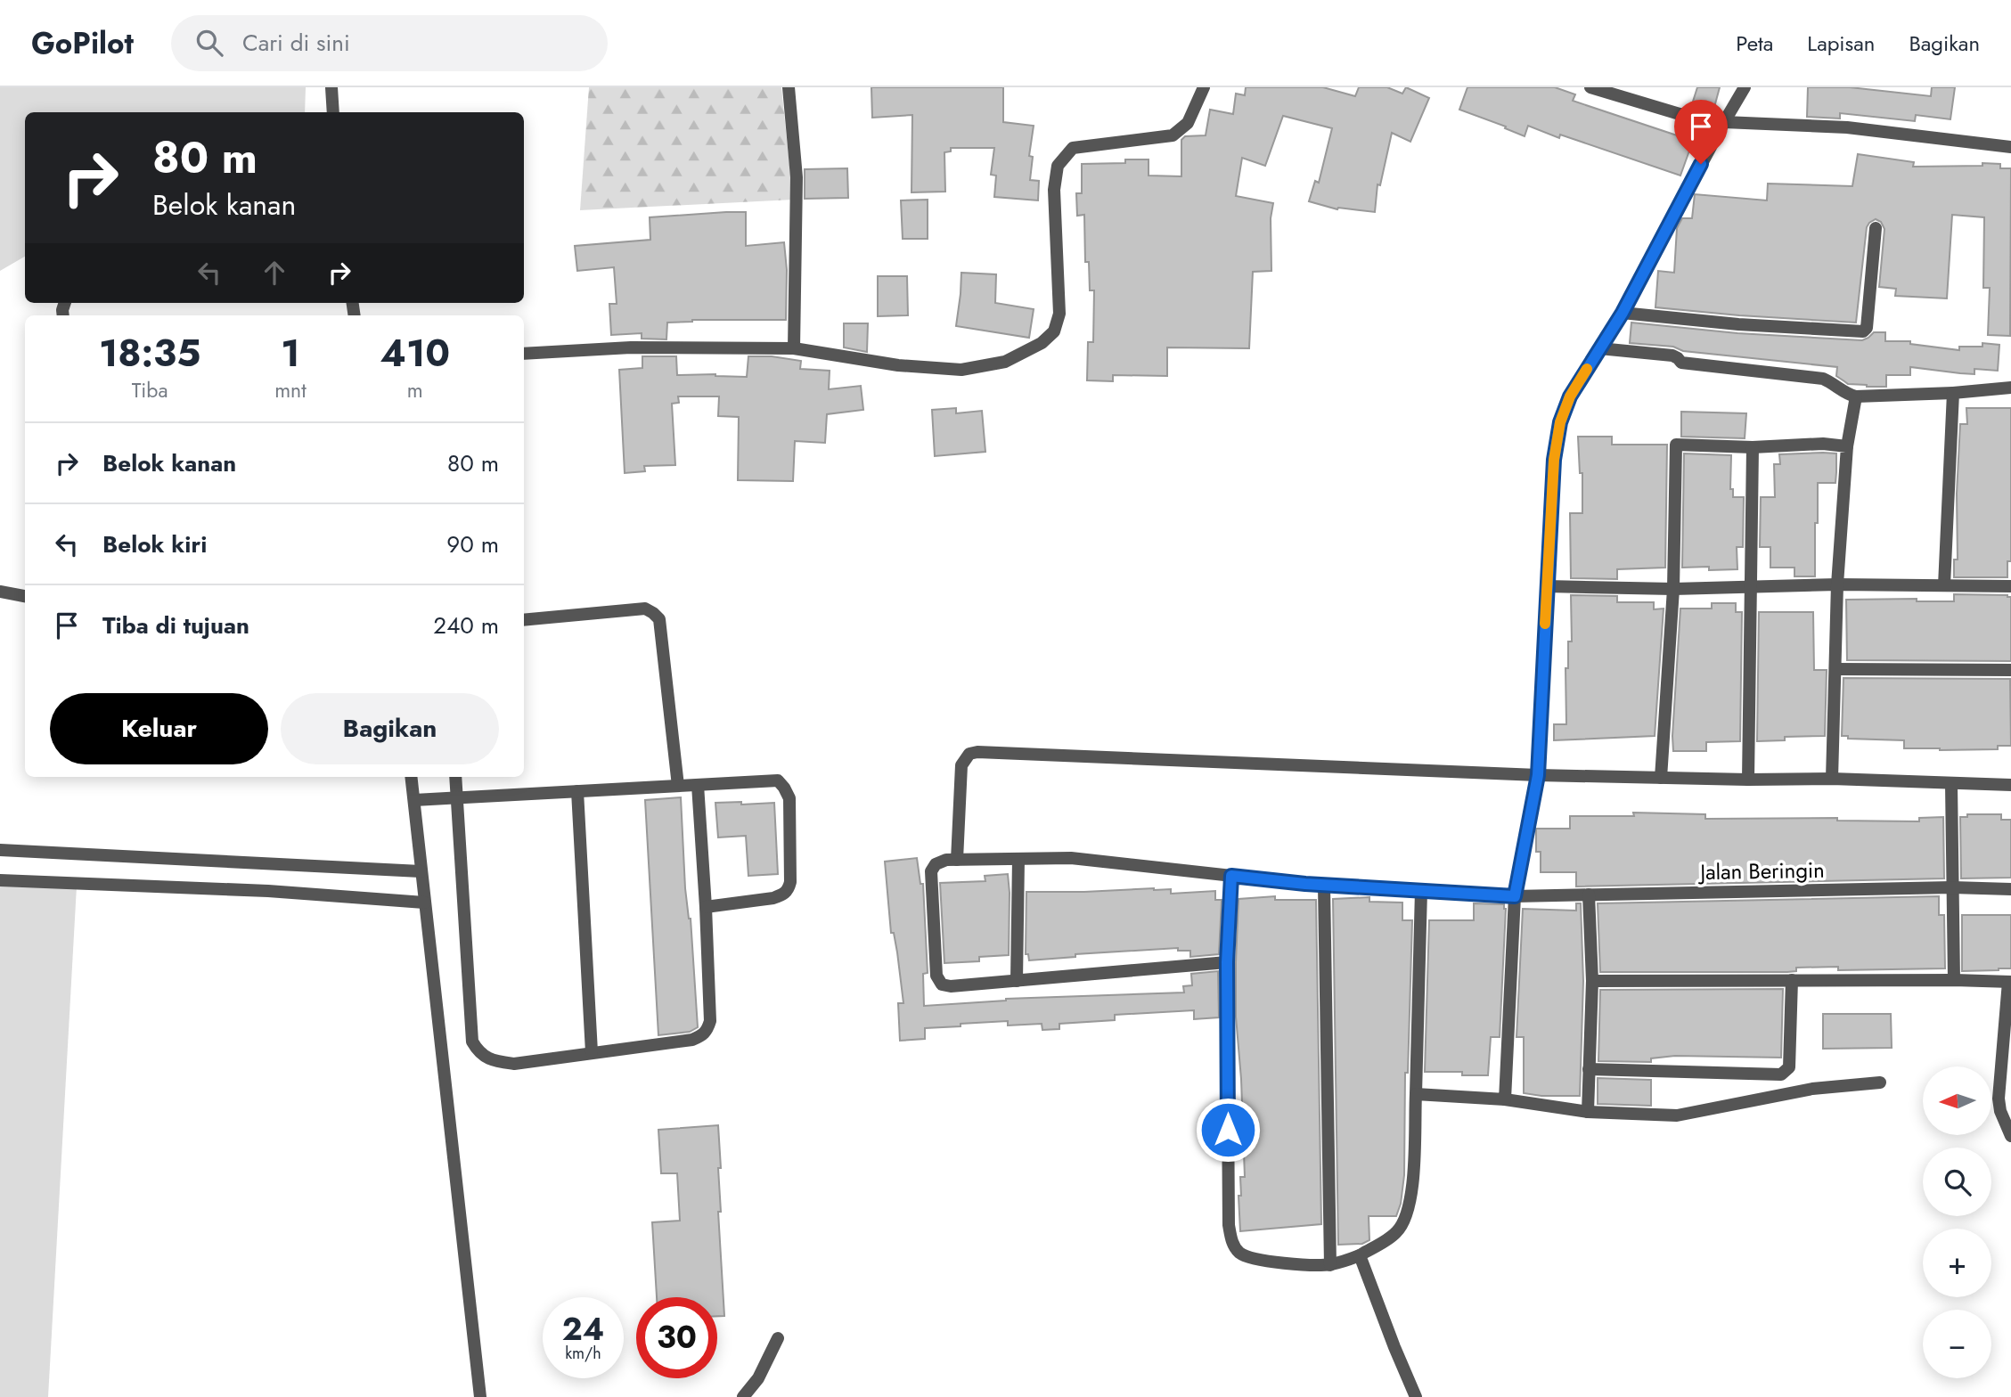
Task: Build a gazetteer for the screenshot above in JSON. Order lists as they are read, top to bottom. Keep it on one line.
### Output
{"streets":{"street":["Jalan Beringin"]},"north":"left","page":{"header":"GoPilot","search":"Cari di sini","nav":["Peta","Lapisan","Bagikan"],"turn":["80 m","Belok kanan"],"eta":["18:35","Tiba","1","mnt","410","m"],"list":[{"name":"Belok kanan","value":"80 m"},{"name":"Belok kiri","value":"90 m"},{"name":"Tiba di tujuan","value":"240 m"}],"buttons":["Keluar","Bagikan"],"map_buttons":["+","−"],"speed":"24 km/h","limit":"30"}}
